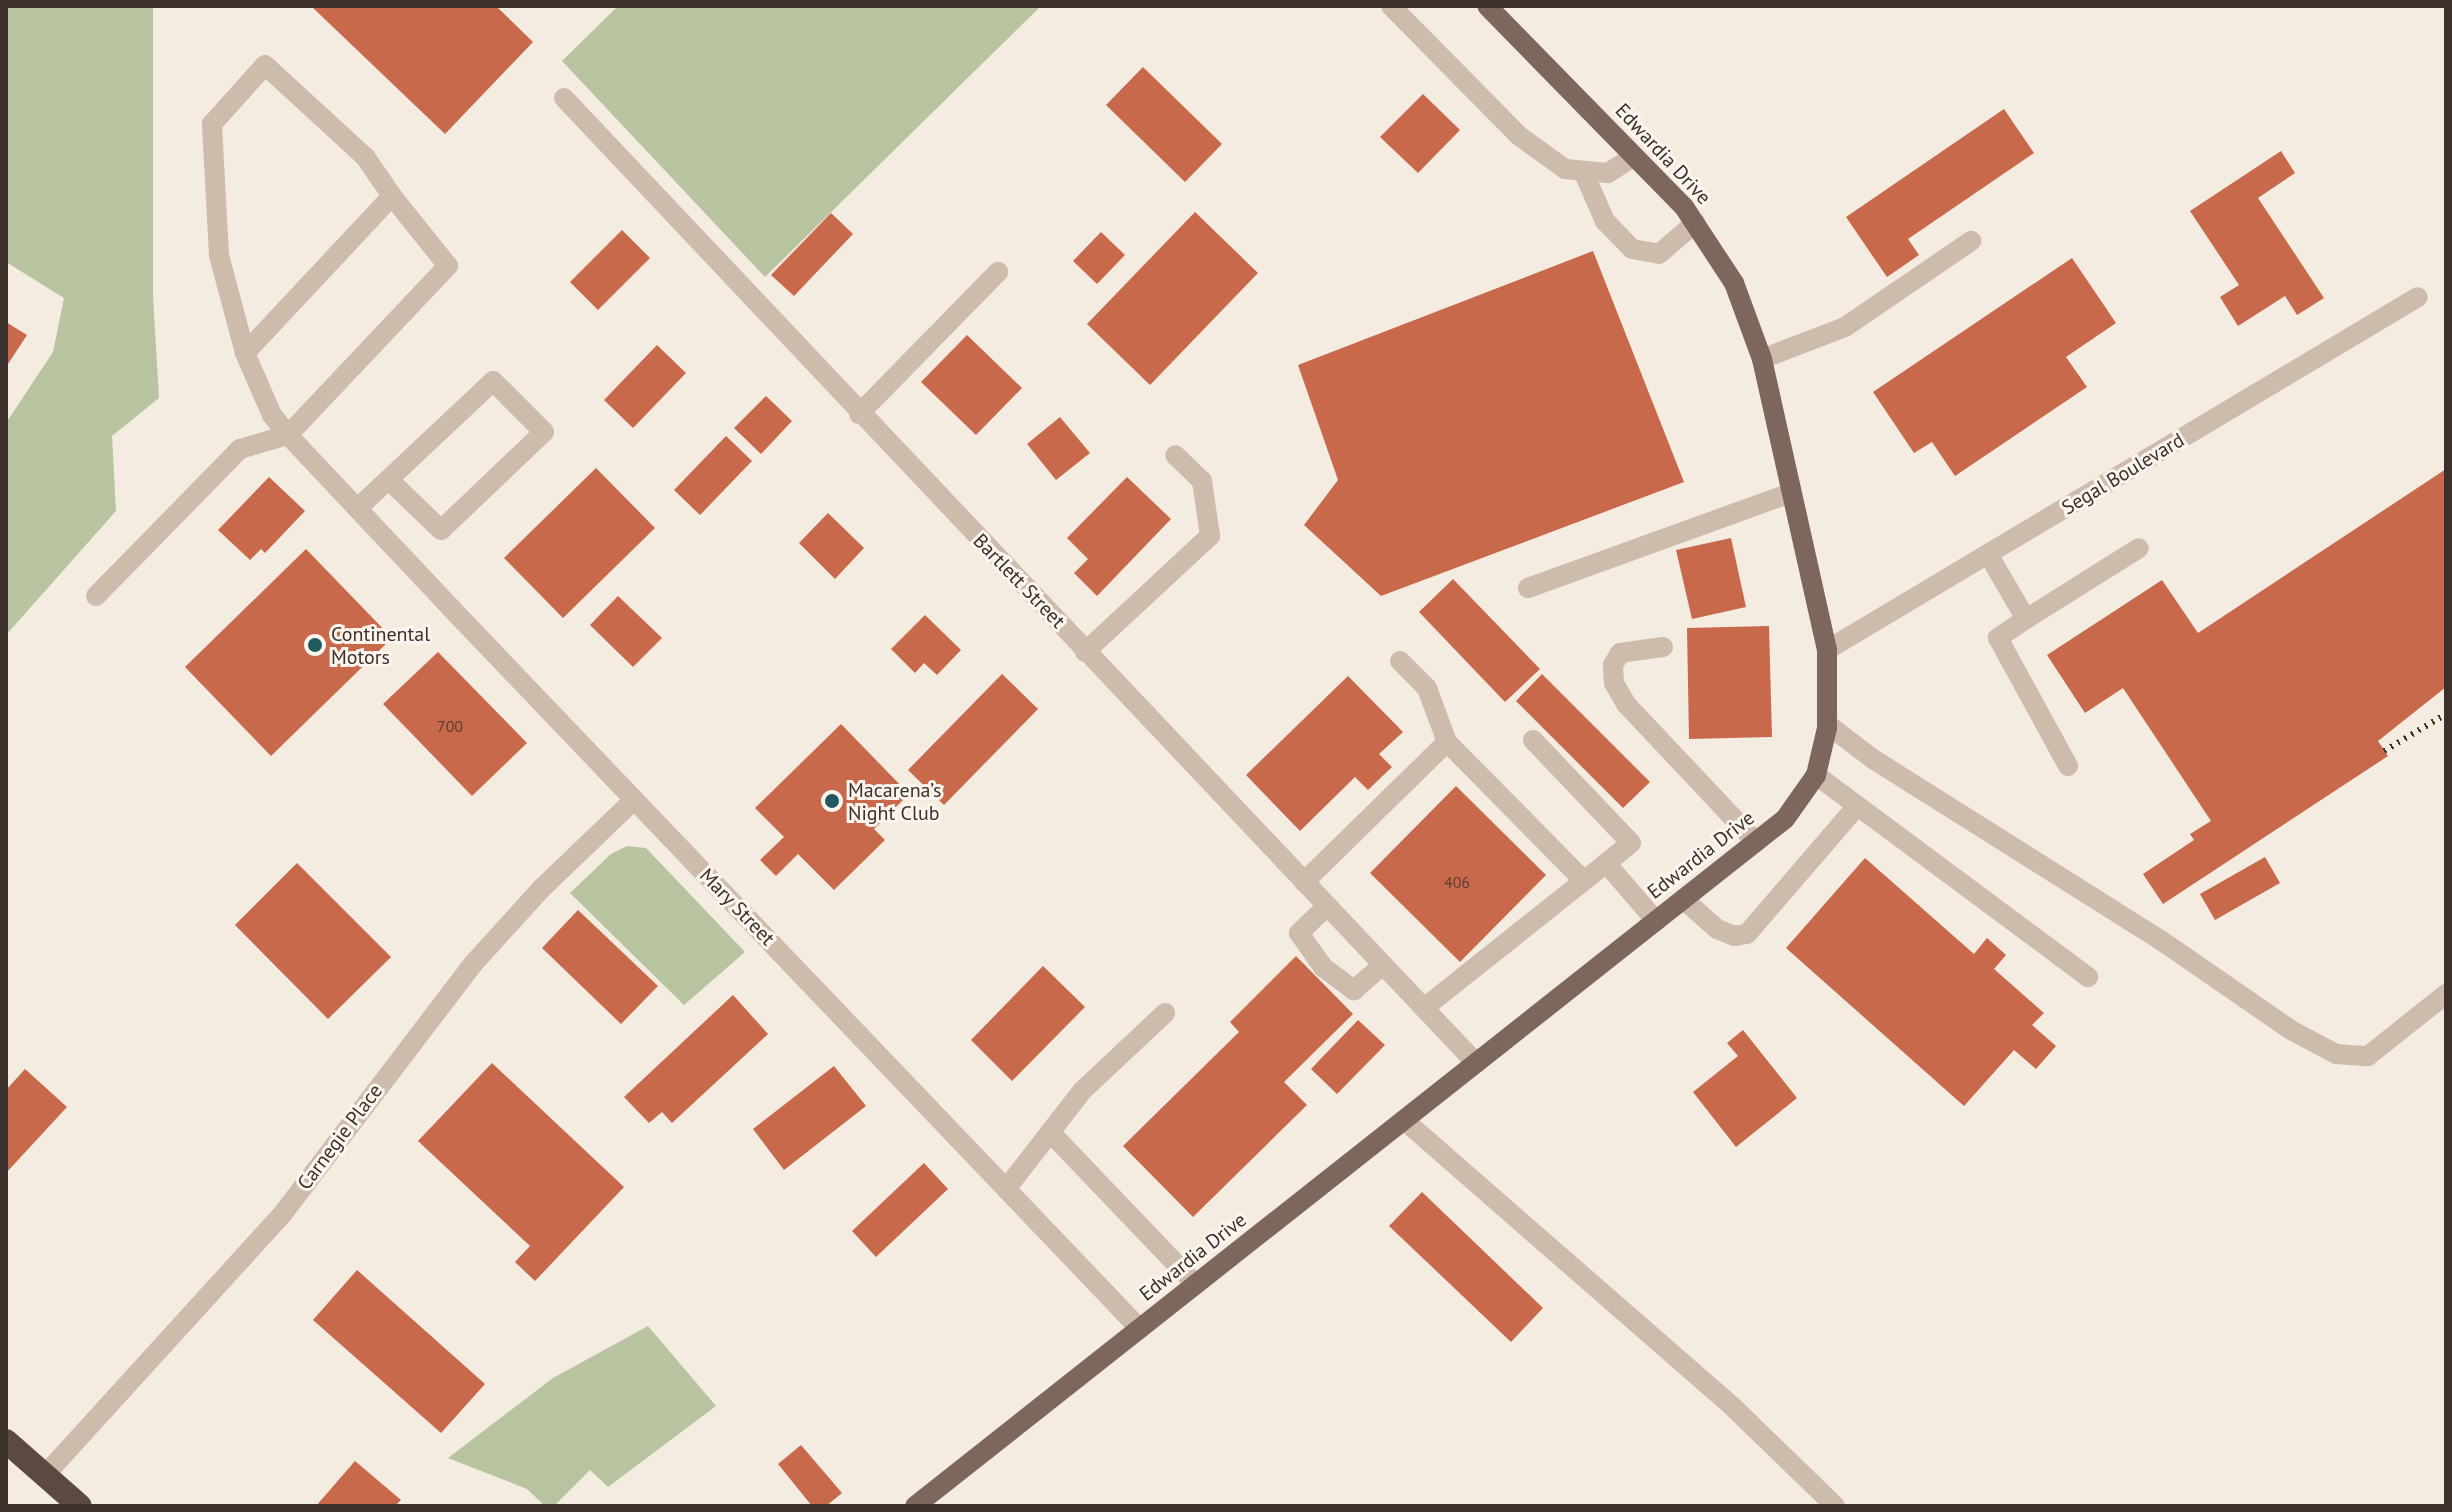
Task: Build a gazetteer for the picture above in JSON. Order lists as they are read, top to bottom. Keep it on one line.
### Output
{"streets":{"main road":["Edwardia Drive"],"street":["Segal Boulevard","Bartlett Street","Mary Street","Carnegie Place"]},"crossings":[["Edwardia Drive","Segal Boulevard"],["Edwardia Drive","Bartlett Street"],["Edwardia Drive","Mary Street"],["Mary Street","Carnegie Place"]],"places":["Continental Motors","Macarena’s Night Club"],"house_numbers":["700","406"]}
